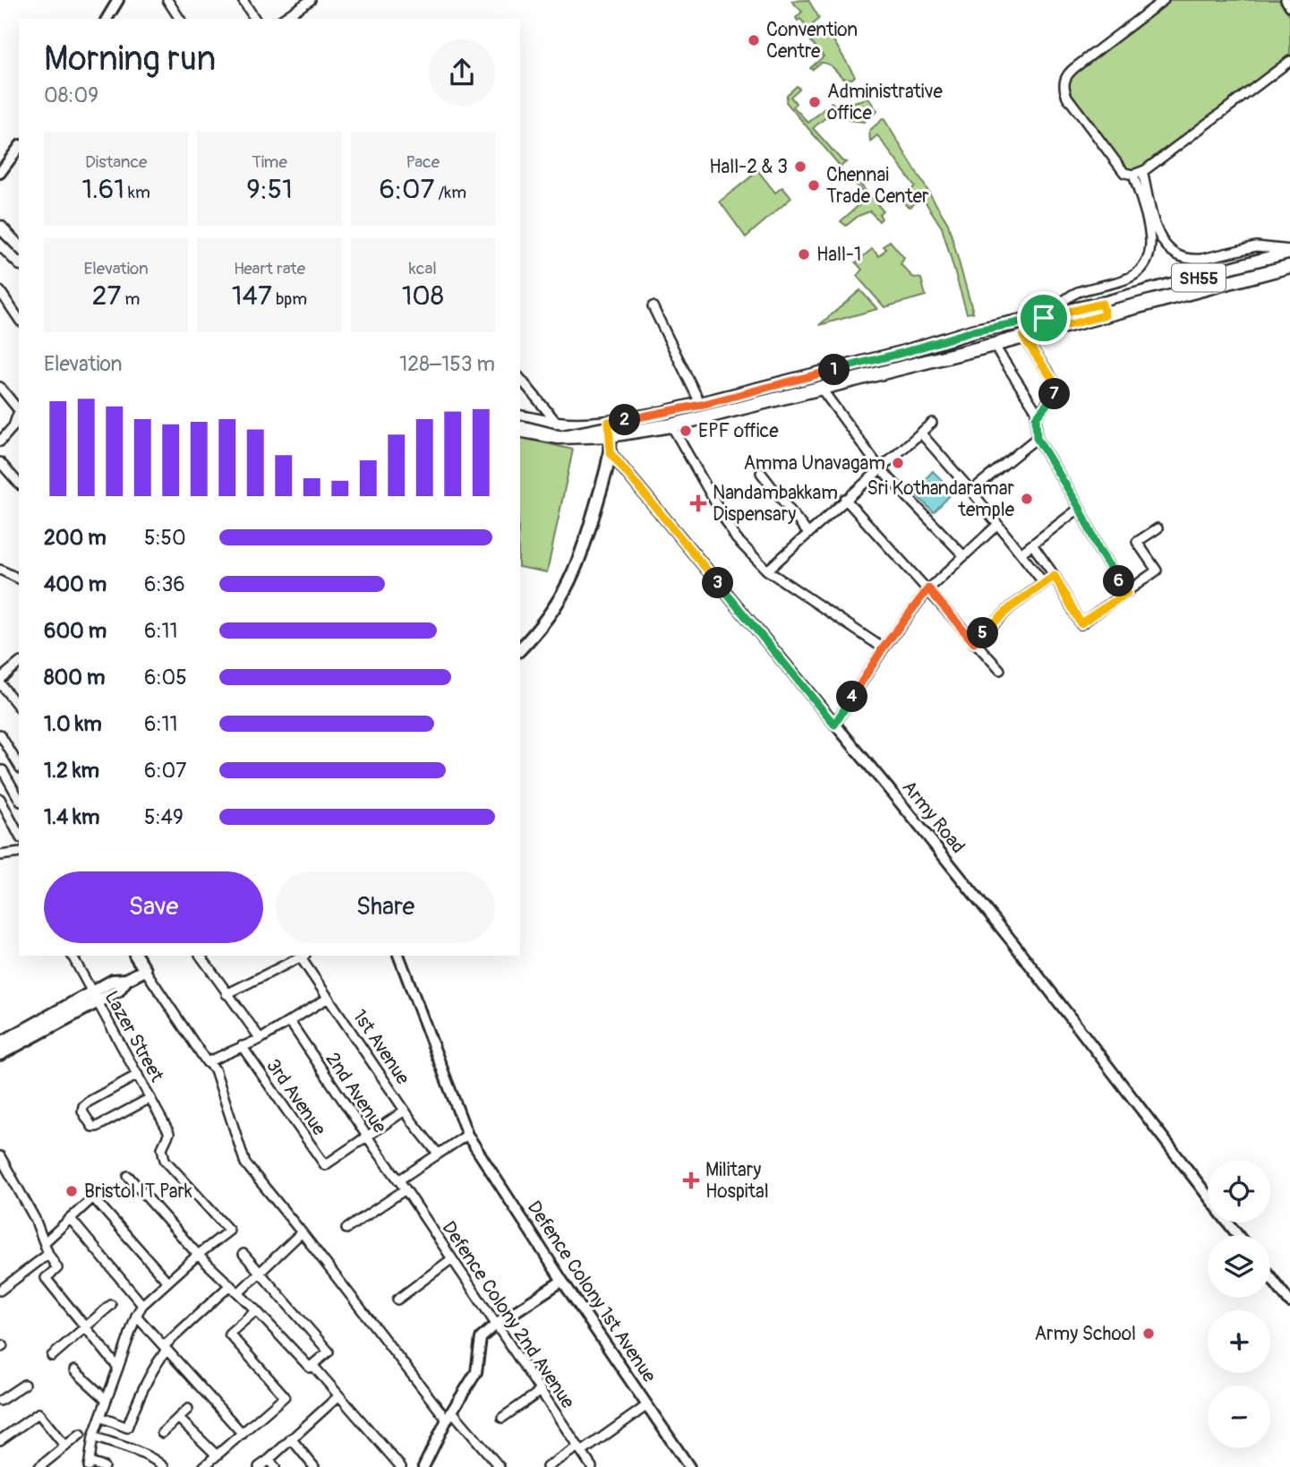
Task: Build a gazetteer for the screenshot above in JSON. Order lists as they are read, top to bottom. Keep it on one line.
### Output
{"streets":{"main road":["SH55"],"street":["Army Road","Lazer Street","1st Avenue","2nd Avenue","3rd Avenue","Defence Colony 1st Avenue","Defence Colony 2nd Avenue"]},"crossings":[["2nd Avenue","3rd Avenue"],["2nd Avenue","Defence Colony 2nd Avenue"]],"places":{"other":["Convention Centre","Administrative office","Hall-2 & 3","Chennai Trade Center","Hall-1","EPF office","Amma Unavagam","Sri Kothandaramar temple","Bristol IT Park","Army School"],"health":["Nandambakkam Dispensary","Military Hospital"]},"page":{"heading":["Morning run","08:09"],"stats":[["Distance","1.61 km"],["Time","9:51"],["Pace","6:07 /km"],["Elevation","27 m"],["Heart rate","147 bpm"],["kcal","108"]],"chart":["Elevation","128–153 m"],"pins":["1","7","2","6","3","5","4"],"list":[{"name":"200 m","note":"5:50"},{"name":"400 m","note":"6:36"},{"name":"600 m","note":"6:11"},{"name":"800 m","note":"6:05"},{"name":"1.0 km","note":"6:11"},{"name":"1.2 km","note":"6:07"},{"name":"1.4 km","note":"5:49"}],"buttons":["Save","Share"],"map_buttons":["+","−"]}}
